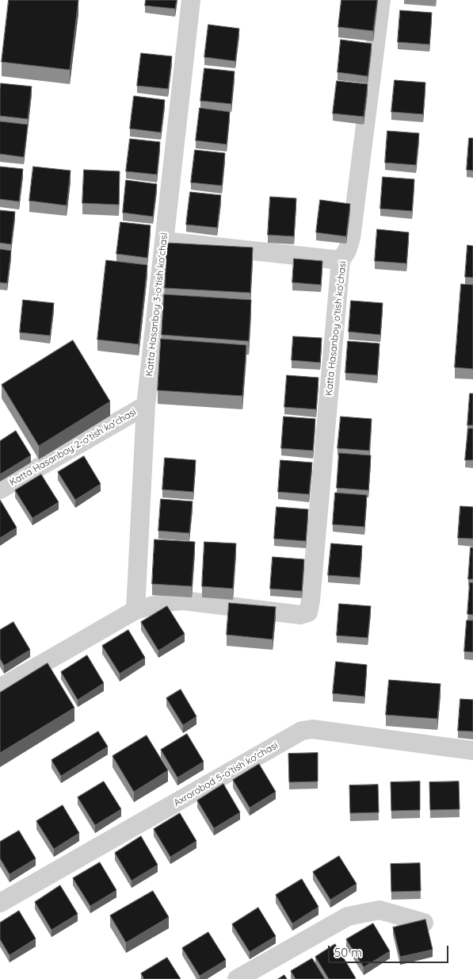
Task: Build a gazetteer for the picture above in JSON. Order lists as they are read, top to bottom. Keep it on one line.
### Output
{"streets":{"street":["Katta Hasanboy 3-o'tish ko'chasi","Katta Hasanboy o'tish ko'chasi","Katta Hasanboy 2-o'tish ko'chasi","Axrorobod 5-o'tish ko'chasi"]},"crossings":[["Katta Hasanboy 3-o'tish ko'chasi","Katta Hasanboy o'tish ko'chasi"],["Katta Hasanboy 3-o'tish ko'chasi","Katta Hasanboy 2-o'tish ko'chasi"]],"scale_bar":"50 m"}
